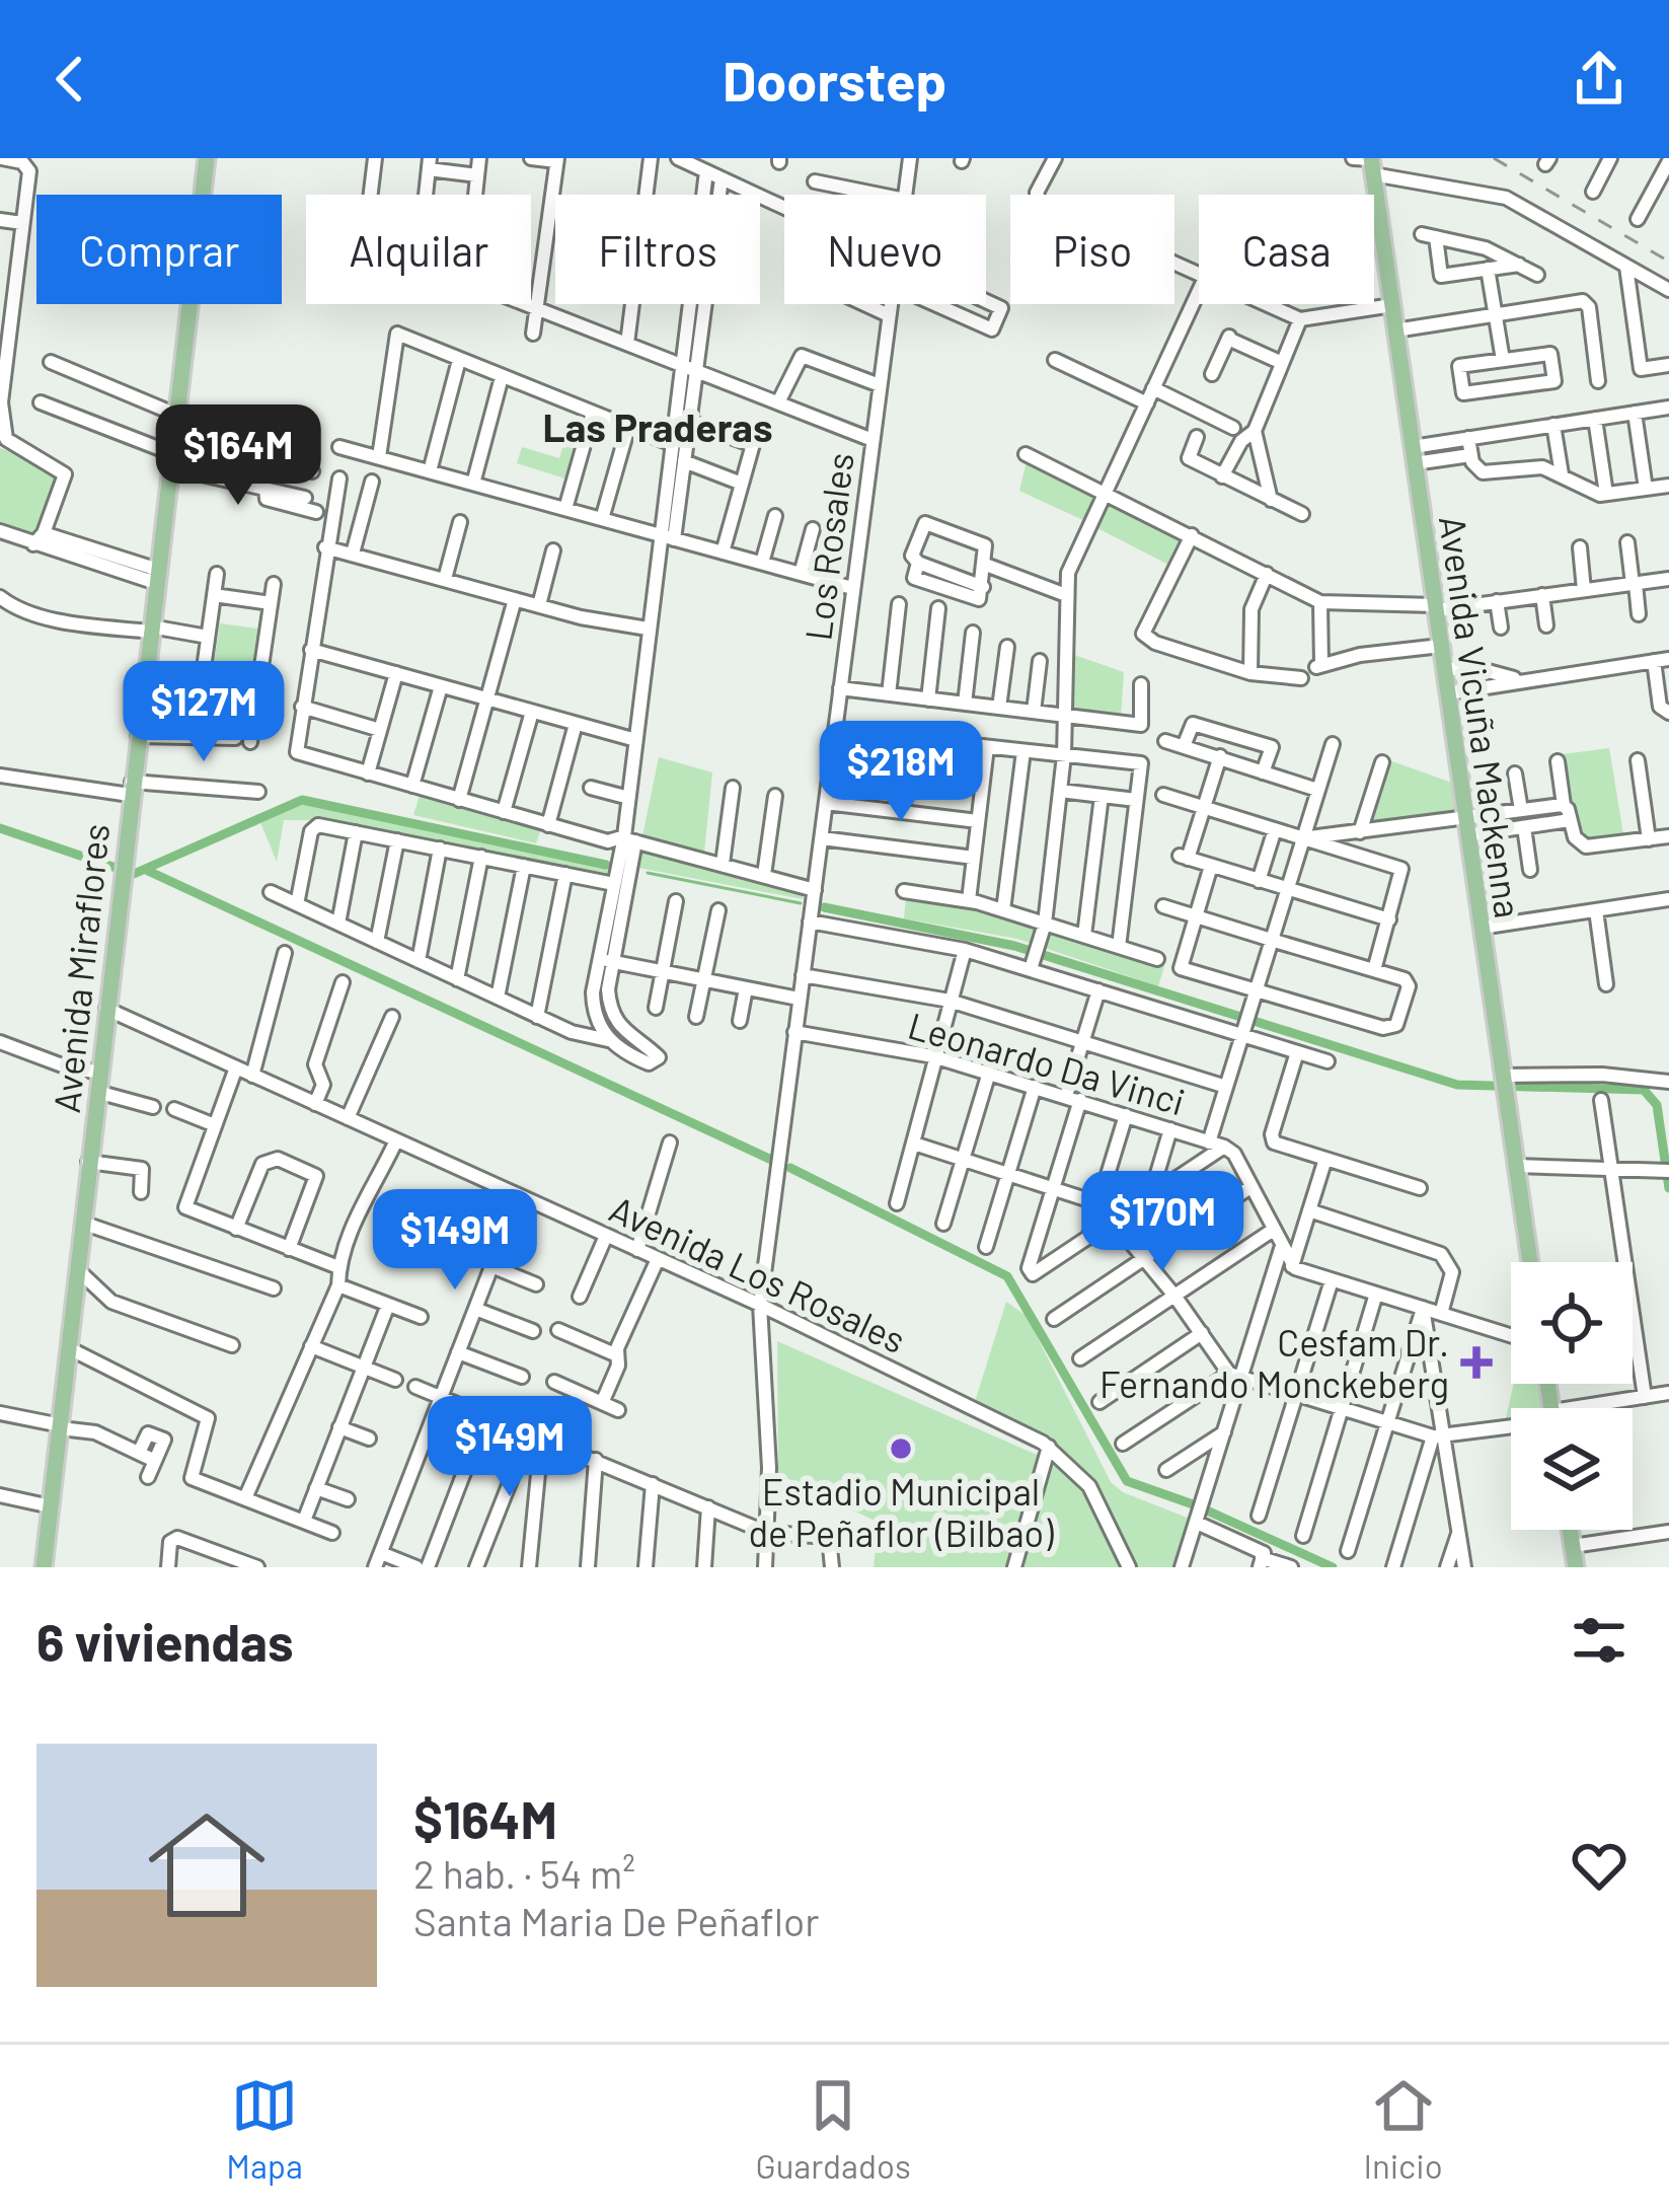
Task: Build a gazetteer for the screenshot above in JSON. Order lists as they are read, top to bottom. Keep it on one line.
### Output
{"streets":{"main road":["Avenida Vicuña Mackenna","Avenida Miraflores"],"street":["Los Rosales","Leonardo Da Vinci","Avenida Los Rosales"]},"crossings":[["Los Rosales","Leonardo Da Vinci"],["Los Rosales","Avenida Los Rosales"],["Avenida Miraflores","Avenida Los Rosales"]],"districts":["Las Praderas"],"places":{"health":["Cesfam Dr. Fernando Monckeberg"],"other":["Estadio Municipal de Peñaflor (Bilbao)"]},"page":{"header":"Doorstep","chip":["Comprar","Alquilar","Filtros","Nuevo","Piso","Casa"],"price":["$164M","$127M","$218M","$170M","$149M","$149M"],"heading":"6 viviendas","list":[{"name":"$164M","note":"2 hab. · 54 m² · Santa Maria De Peñaflor"}],"tabs":["Mapa","Guardados","Inicio"]}}
